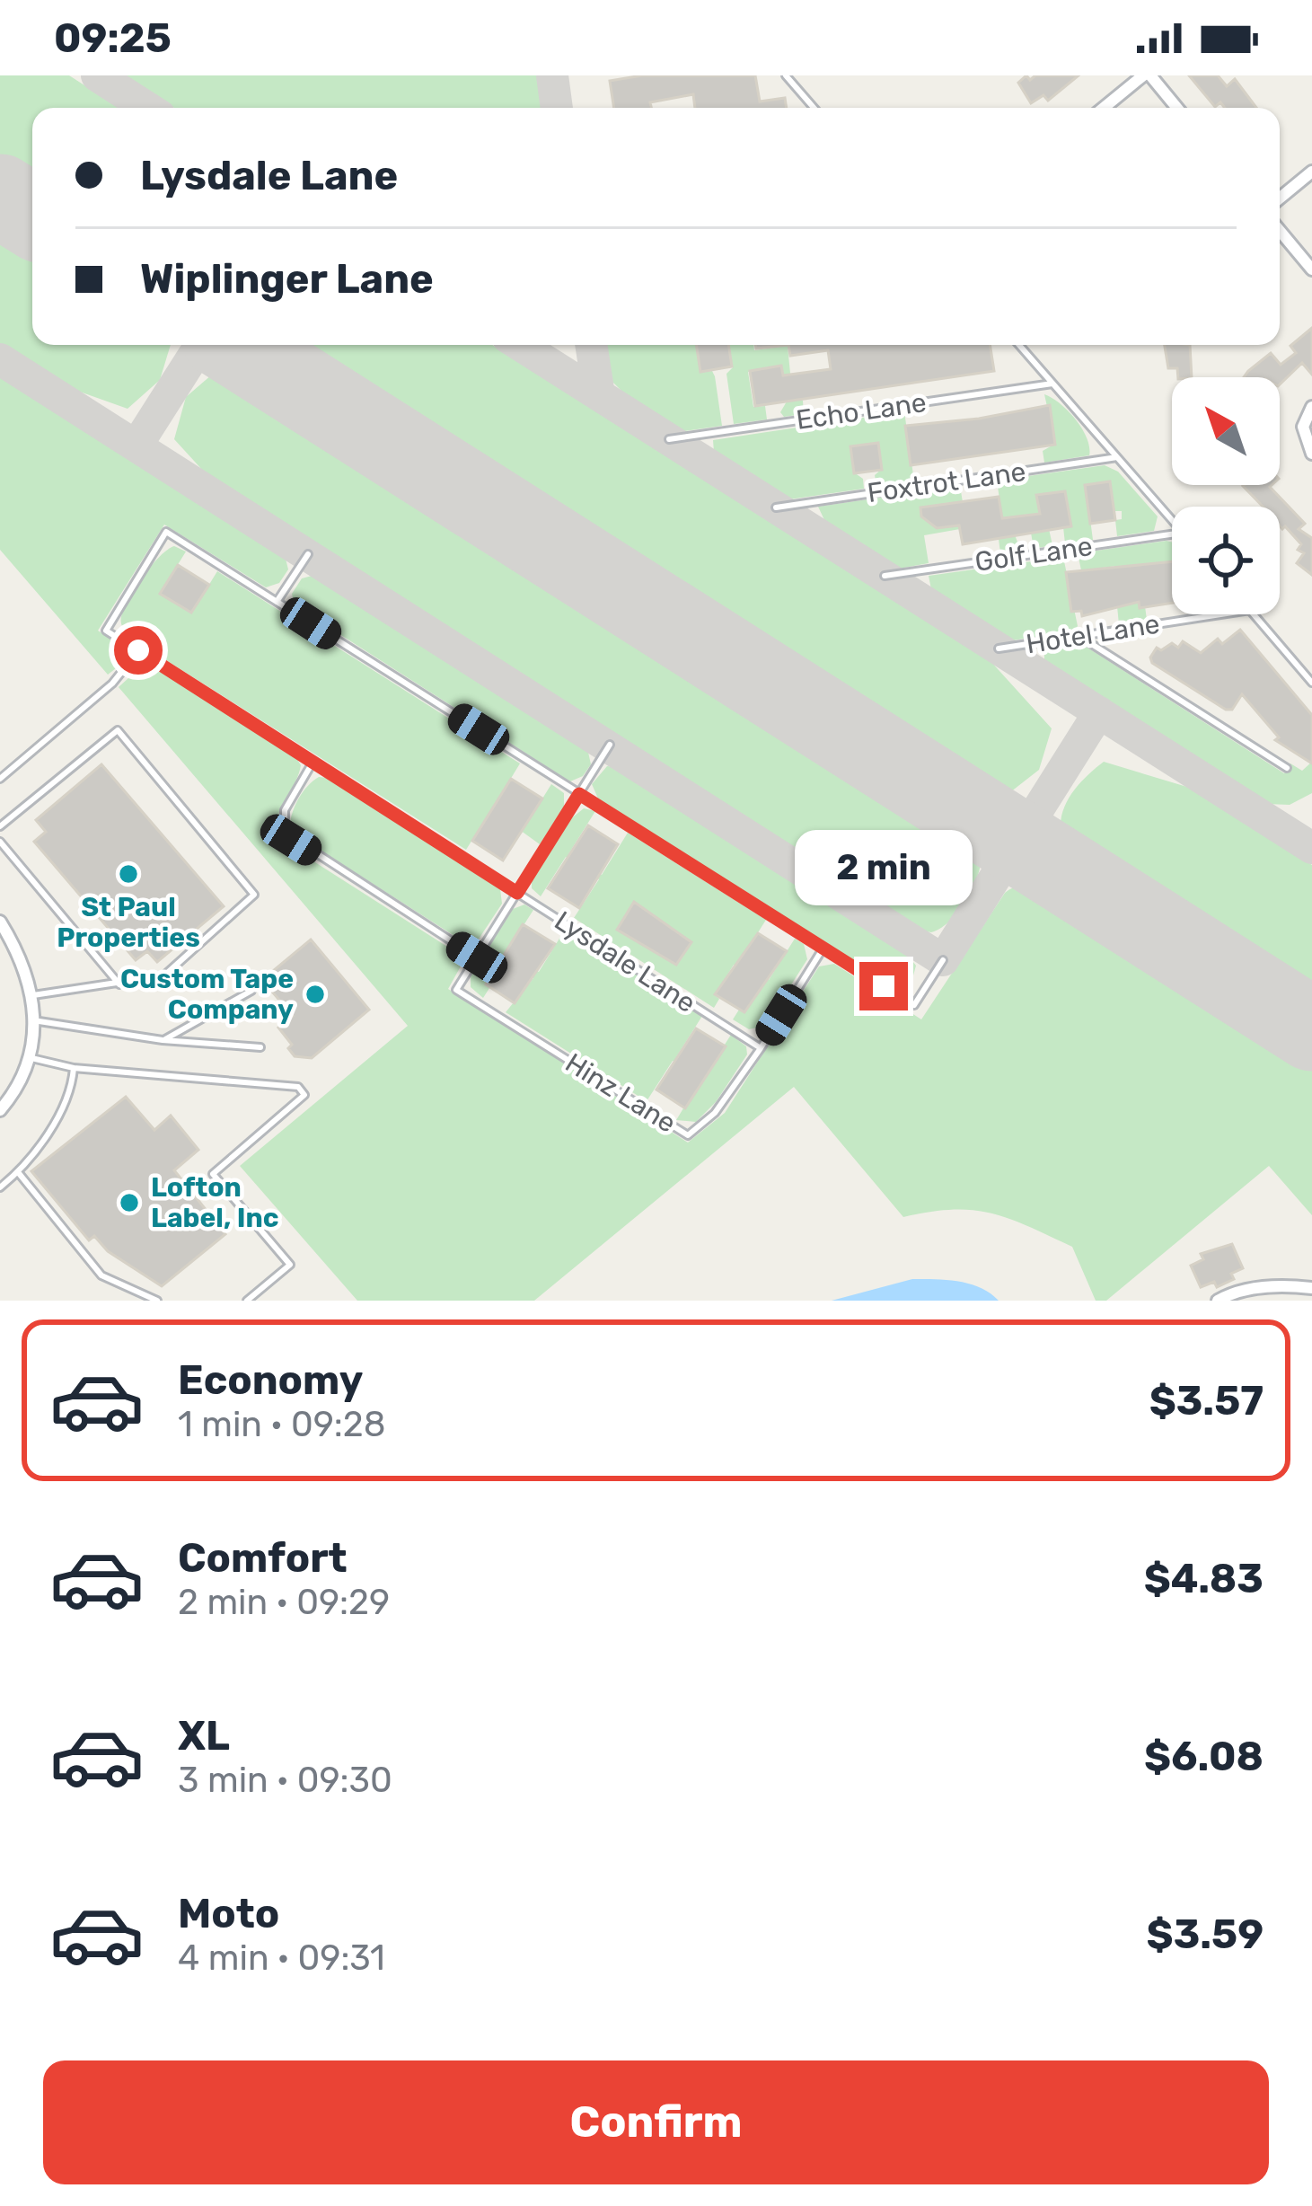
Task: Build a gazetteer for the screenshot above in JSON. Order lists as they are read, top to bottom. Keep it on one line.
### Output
{"streets":{"lane":["Echo Lane","Foxtrot Lane","Golf Lane","Hotel Lane","Lysdale Lane","Hinz Lane"]},"crossings":[["Lysdale Lane","Hinz Lane"]],"places":["St Paul Properties","Custom Tape Company","Lofton Label, Inc"],"north":"top left","page":{"status":"09:25","banner":["Lysdale Lane","Wiplinger Lane"],"bubble":"2 min","list":[{"name":"Economy","note":"1 min · 09:28","value":"$3.57"},{"name":"Comfort","note":"2 min · 09:29","value":"$4.83"},{"name":"XL","note":"3 min · 09:30","value":"$6.08"},{"name":"Moto","note":"4 min · 09:31","value":"$3.59"}],"buttons":"Confirm"}}
